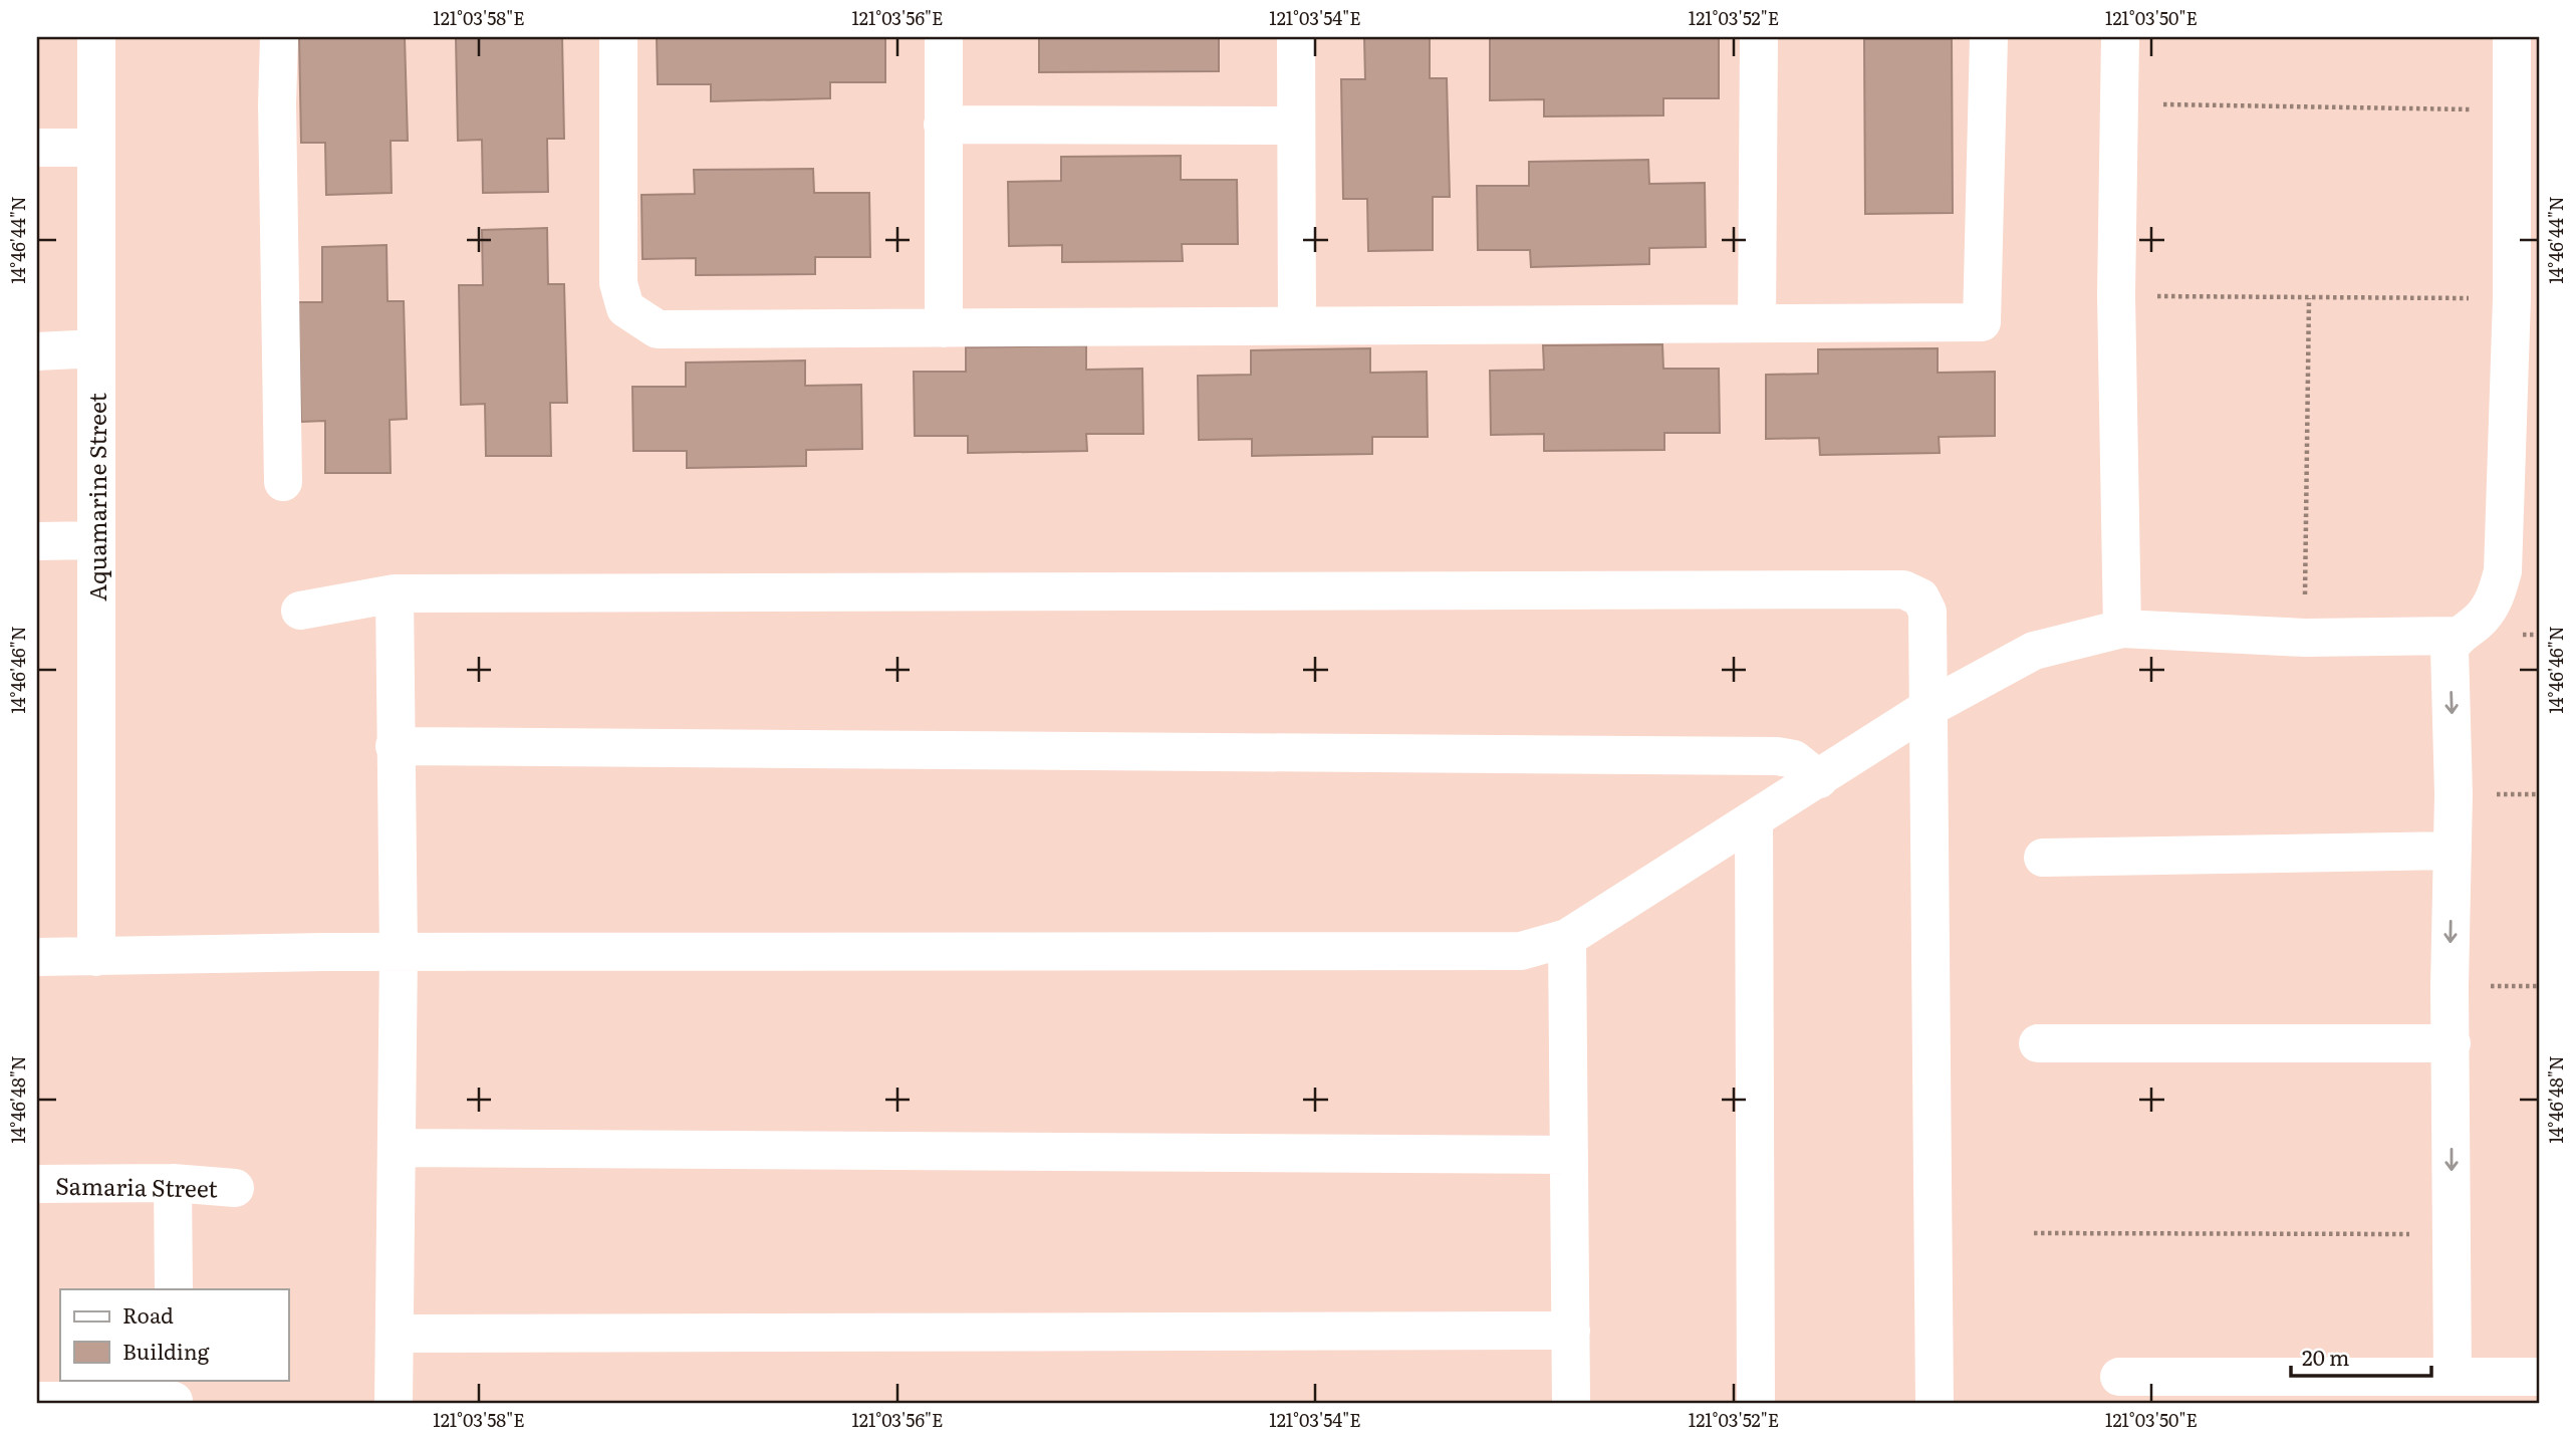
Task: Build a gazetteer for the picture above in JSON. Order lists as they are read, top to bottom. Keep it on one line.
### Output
{"streets":{"street":["Aquamarine Street","Samaria Street"]},"legend":["Road","Building"],"scale_bar":"20 m","coordinates":["121°03'58\"E","121°03'56\"E","121°03'54\"E","121°03'52\"E","121°03'50\"E","14°46'44\"N","14°46'46\"N","14°46'48\"N"]}
